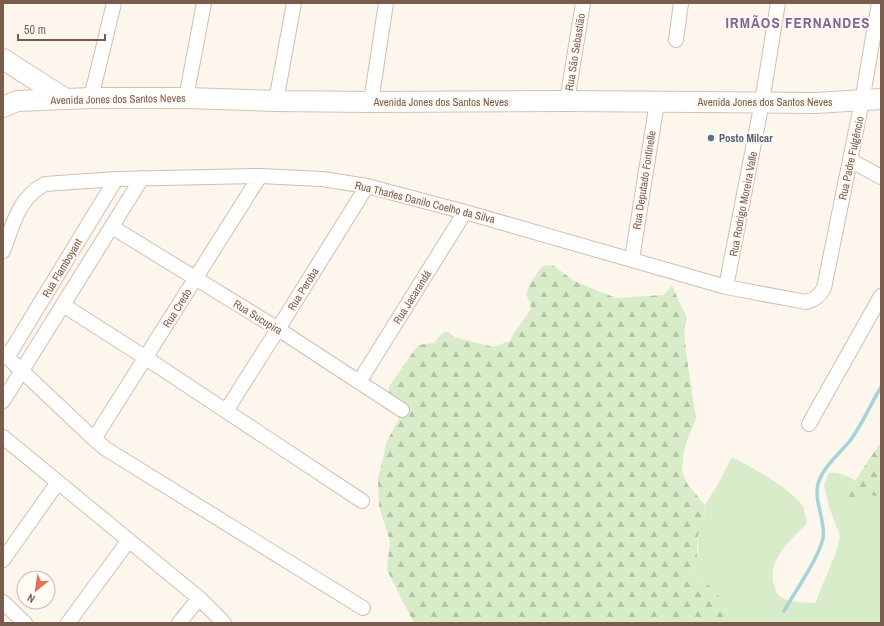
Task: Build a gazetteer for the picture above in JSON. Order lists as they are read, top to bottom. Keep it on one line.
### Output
{"streets":{"main road":["Avenida Jones dos Santos Neves"],"street":["Rua São Sebastião","Rua Padre Fulgêncio","Rua Deputado Fontinelle","Rua Tharles Danilo Coelho da Silva","Rua Rodrigo Moreira Valle","Rua Flamboyant","Rua Peroba","Rua Jacarandá","Rua Credo","Rua Sucupira"]},"crossings":[["Rua São Sebastião","Avenida Jones dos Santos Neves"],["Avenida Jones dos Santos Neves","Rua Padre Fulgêncio"],["Avenida Jones dos Santos Neves","Rua Deputado Fontinelle"],["Avenida Jones dos Santos Neves","Rua Rodrigo Moreira Valle"],["Rua Padre Fulgêncio","Rua Tharles Danilo Coelho da Silva"],["Rua Deputado Fontinelle","Rua Tharles Danilo Coelho da Silva"],["Rua Tharles Danilo Coelho da Silva","Rua Rodrigo Moreira Valle"],["Rua Tharles Danilo Coelho da Silva","Rua Flamboyant"],["Rua Tharles Danilo Coelho da Silva","Rua Peroba"],["Rua Tharles Danilo Coelho da Silva","Rua Jacarandá"],["Rua Tharles Danilo Coelho da Silva","Rua Credo"],["Rua Peroba","Rua Sucupira"],["Rua Jacarandá","Rua Sucupira"],["Rua Credo","Rua Sucupira"]],"districts":["IRMÃOS FERNANDES"],"places":["Posto Milcar"],"scale_bar":"50 m","north":"bottom left"}
